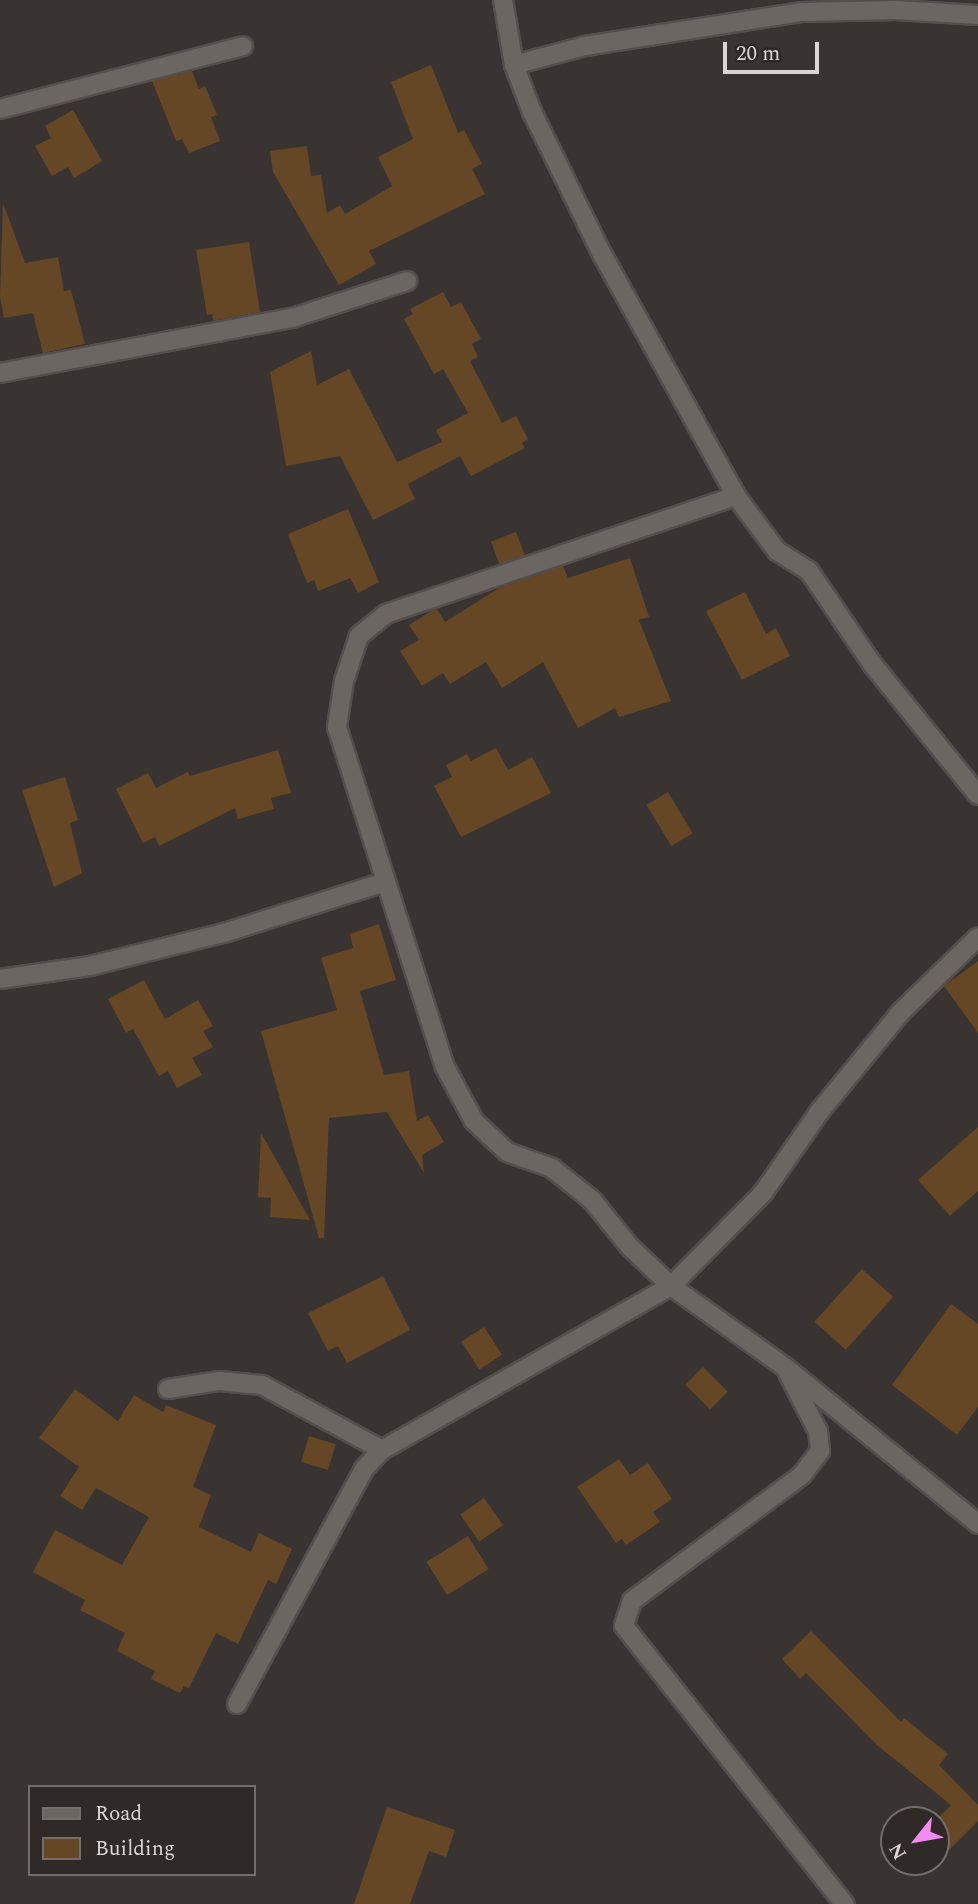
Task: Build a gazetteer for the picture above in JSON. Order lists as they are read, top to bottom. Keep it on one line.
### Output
{"legend":["Road","Building"],"scale_bar":"20 m","north":"bottom left"}
